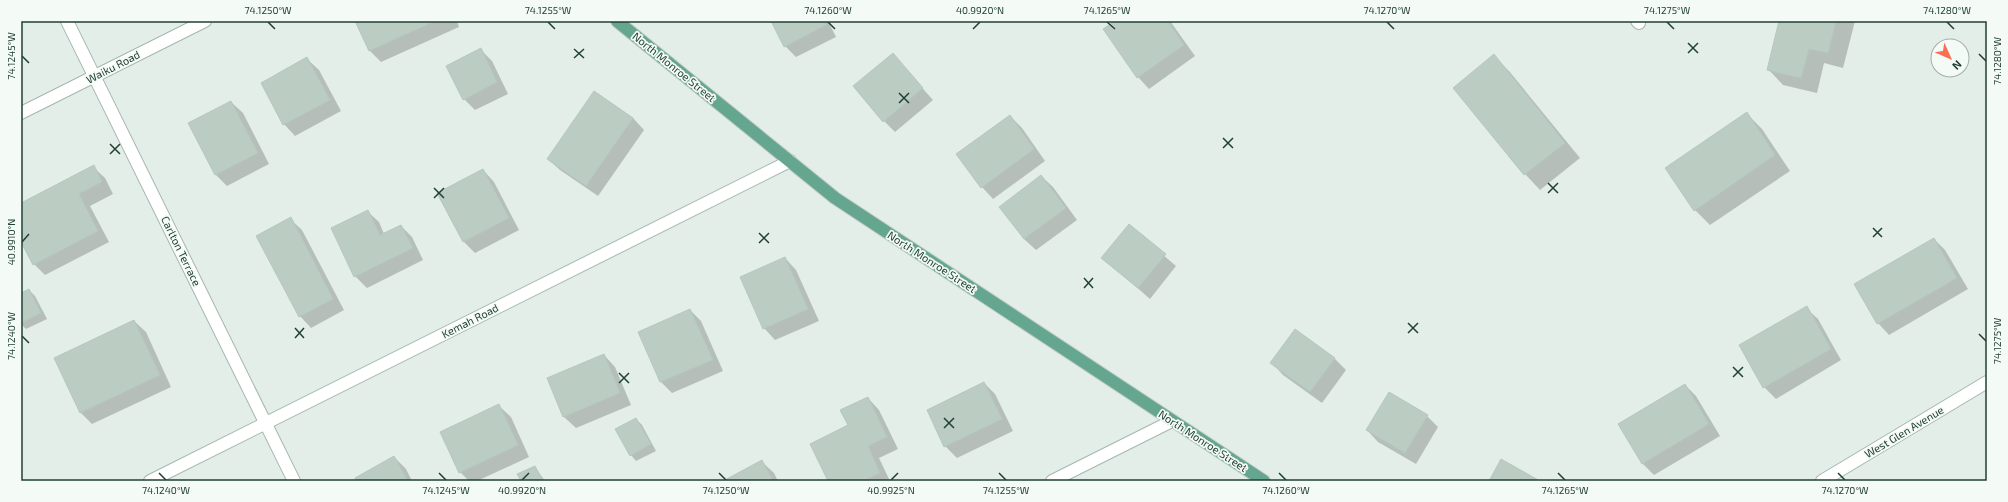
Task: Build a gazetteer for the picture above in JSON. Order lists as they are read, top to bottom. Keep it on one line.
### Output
{"streets":{"main road":["North Monroe Street"],"street":["Waiku Road","Carlton Terrace","Kemah Road","West Glen Avenue"]},"crossings":[["Waiku Road","Carlton Terrace"],["North Monroe Street","Kemah Road"],["Carlton Terrace","Kemah Road"]],"north":"bottom right","coordinates":["74.1250°W","74.1255°W","74.1260°W","40.9920°N","74.1265°W","74.1270°W","74.1275°W","74.1280°W","74.1245°W","40.9910°N","74.1240°W","40.9925°N"]}
